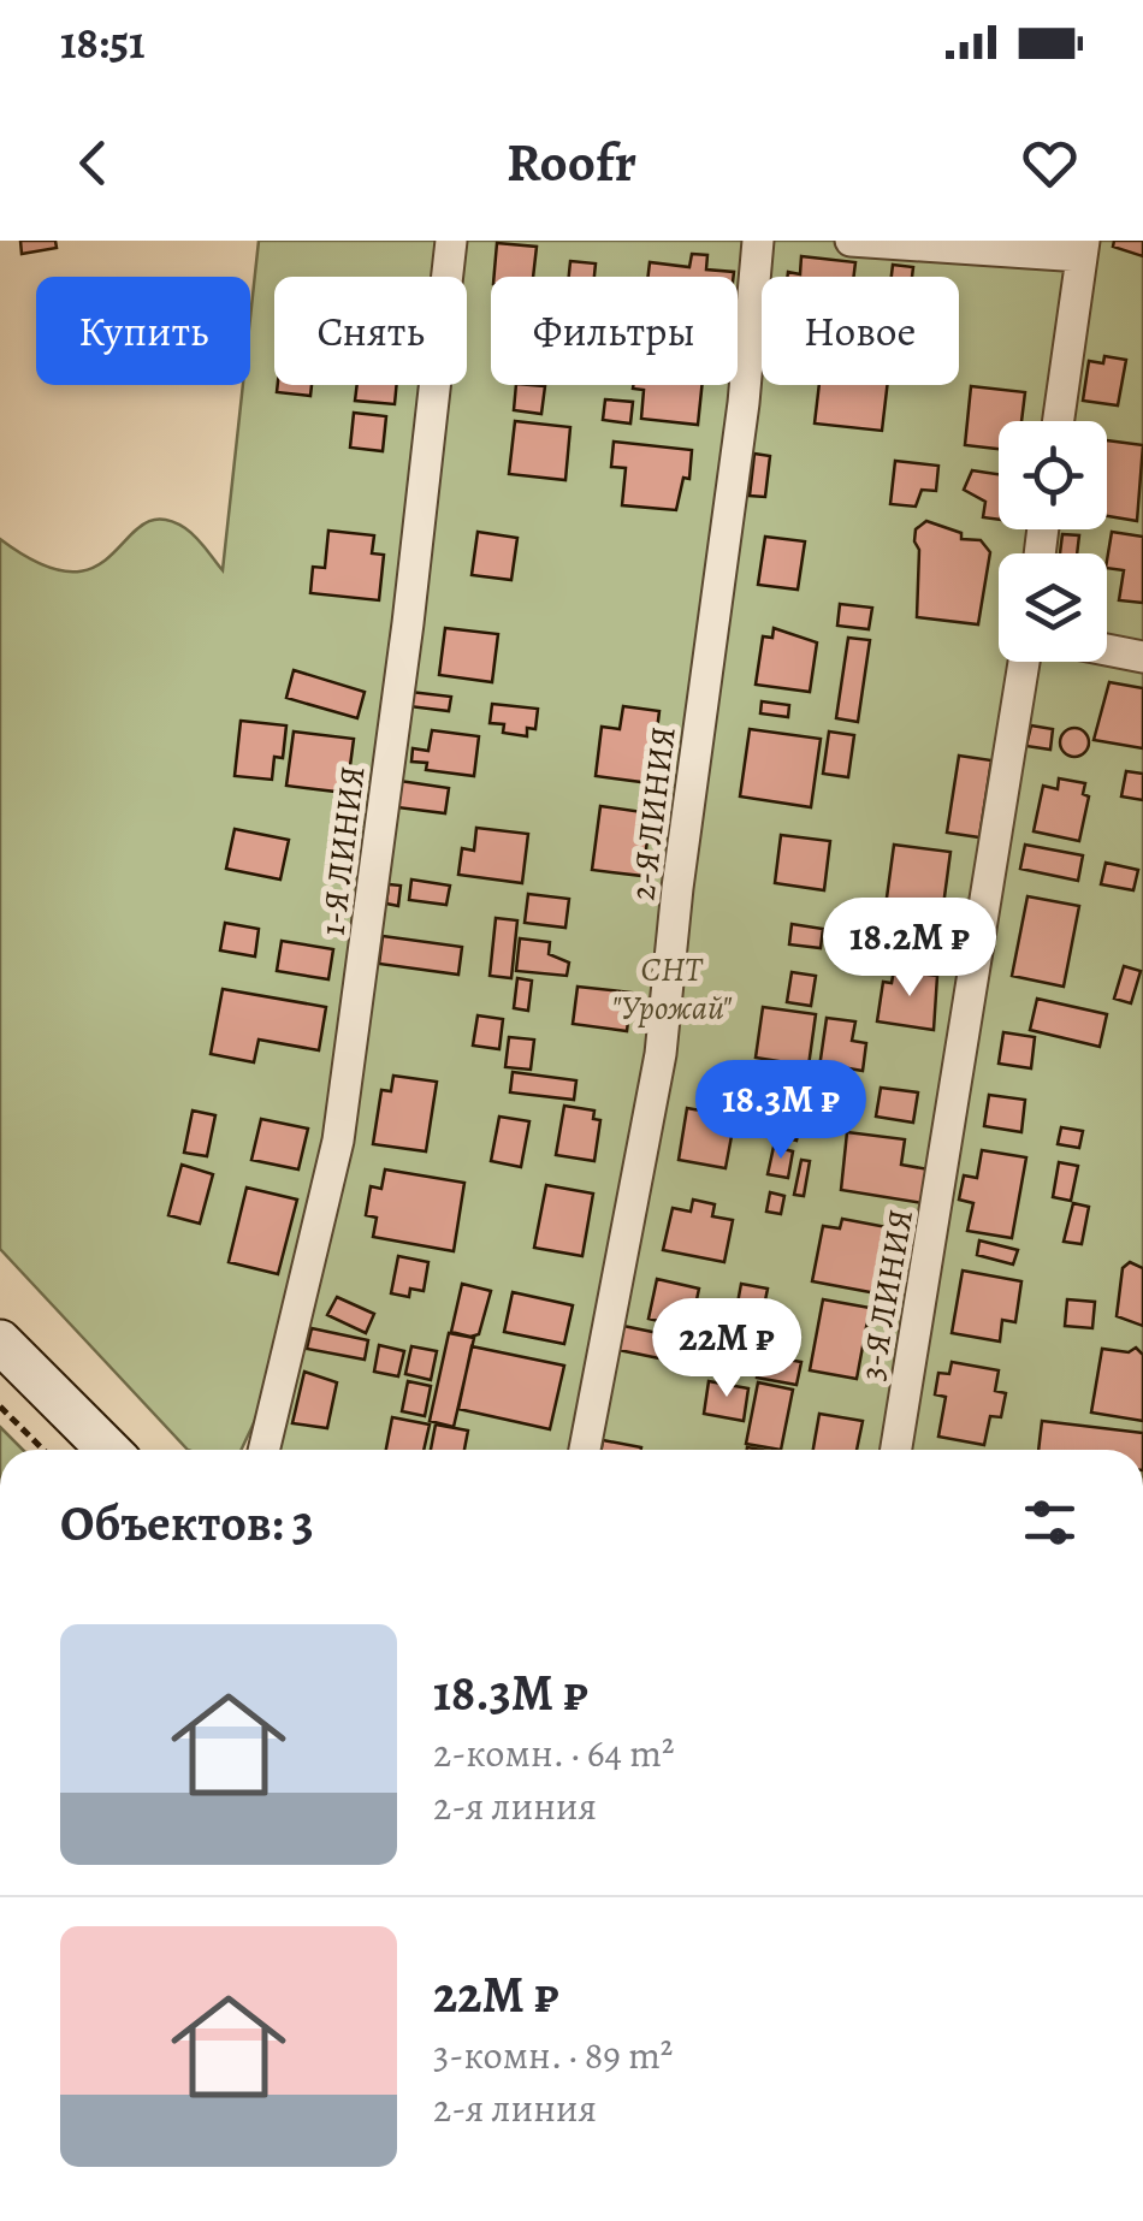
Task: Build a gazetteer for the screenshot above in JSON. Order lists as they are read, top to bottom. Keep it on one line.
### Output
{"streets":{"street":["2-Я ЛИНИЯ","1-Я ЛИНИЯ","3-Я ЛИНИЯ"]},"parks":["СНТ \"Урожай\""],"page":{"status":"18:51","header":"Roofr","chip":["Купить","Снять","Фильтры","Новое"],"price":["18.2M ₽","18.3M ₽","22M ₽"],"heading":"Объектов: 3","list":[{"name":"18.3M ₽","note":"2-комн. · 64 m² · 2-я линия"},{"name":"22M ₽","note":"3-комн. · 89 m² · 2-я линия"}]}}
